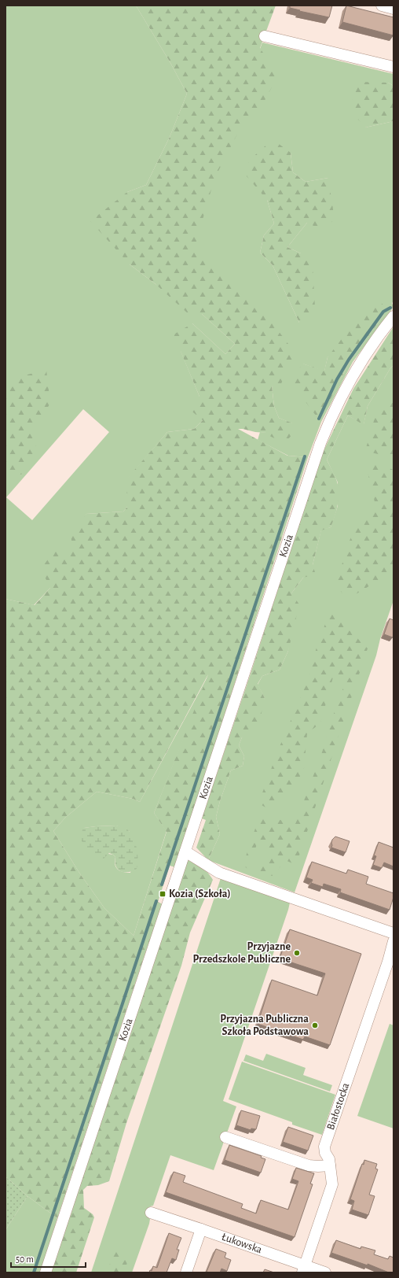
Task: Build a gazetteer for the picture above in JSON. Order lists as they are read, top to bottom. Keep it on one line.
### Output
{"streets":{"street":["Kozia","Białostocka","Łukowska"]},"crossings":[["Białostocka","Łukowska"]],"places":{"transit":["Kozia (Szkoła)"],"other":["Przyjazne Przedszkole Publiczne","Przyjazna Publiczna Szkoła Podstawowa"]},"scale_bar":"50 m"}
